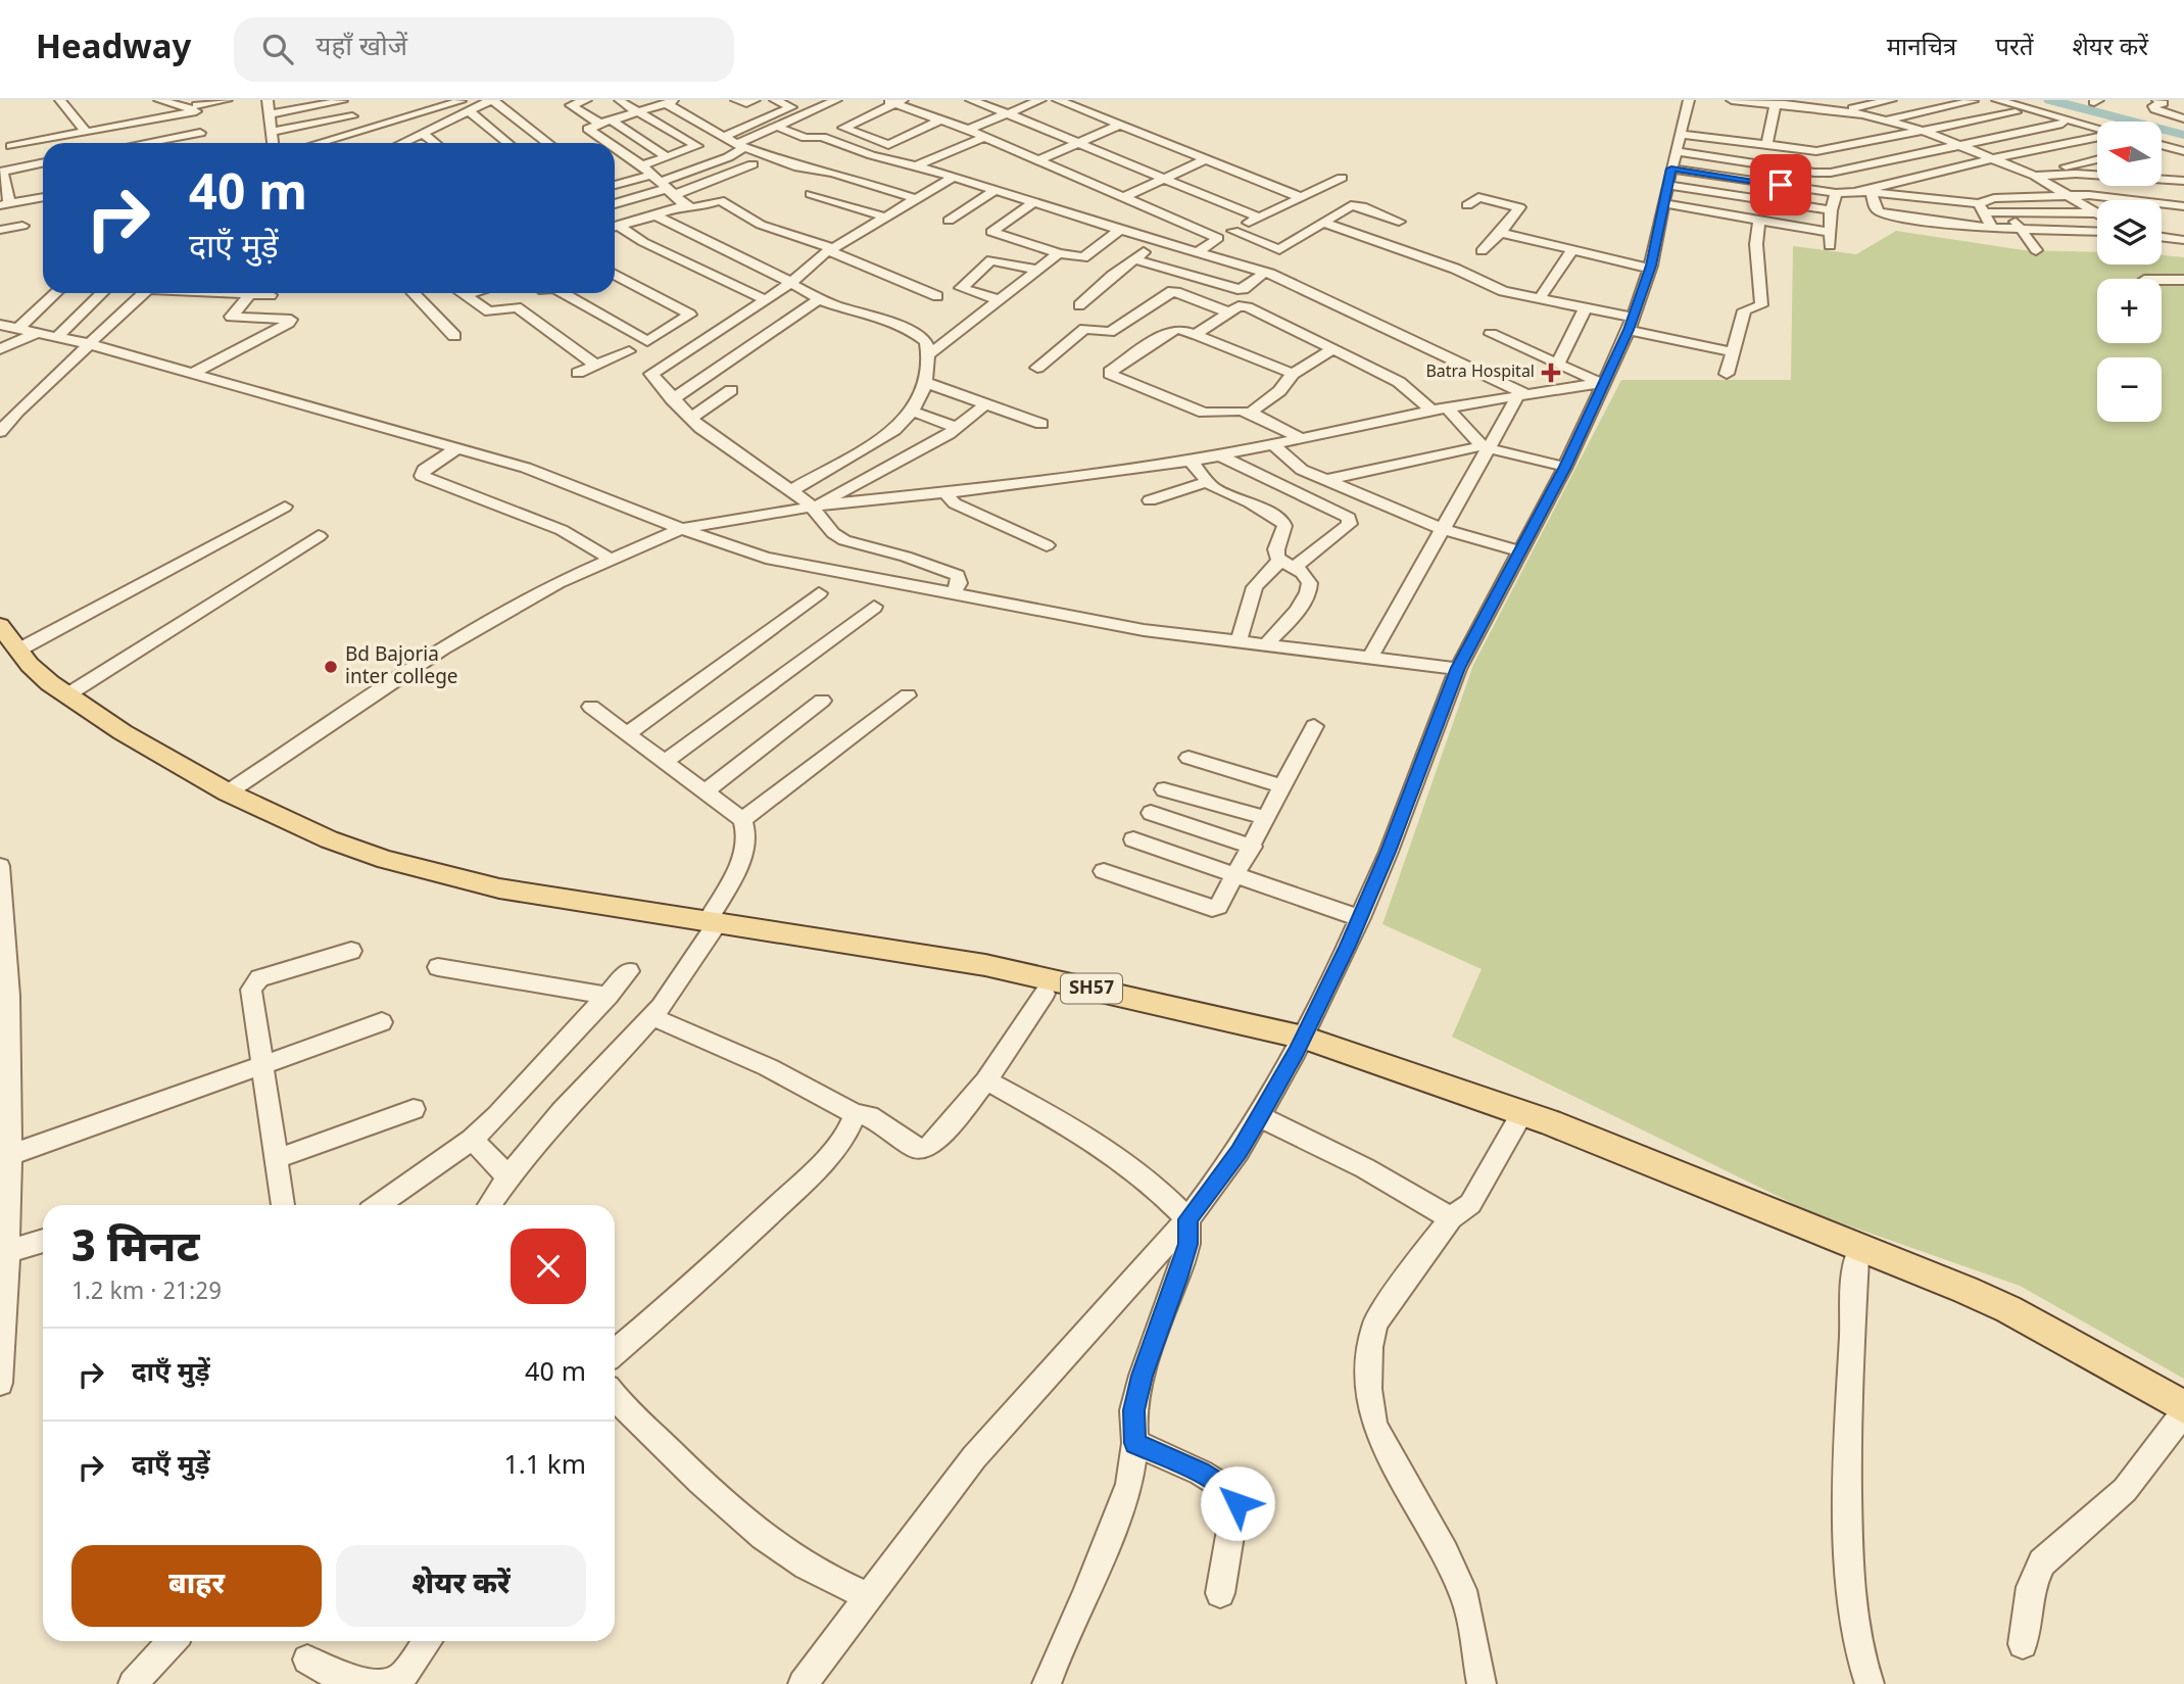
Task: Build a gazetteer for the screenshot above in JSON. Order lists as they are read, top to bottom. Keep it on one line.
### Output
{"streets":{"main road":["SH57"]},"places":{"health":["Batra Hospital"],"other":["Bd Bajoria inter college"]},"north":"left","page":{"header":"Headway","search":"यहाँ खोजें","nav":["मानचित्र","परतें","शेयर करें"],"map_buttons":["+","−"],"turn":["40 m","दाएँ मुड़ें"],"heading":["3 मिनट","1.2 km · 21:29"],"list":[{"name":"दाएँ मुड़ें","value":"40 m"},{"name":"दाएँ मुड़ें","value":"1.1 km"}],"buttons":["बाहर","शेयर करें"]}}
